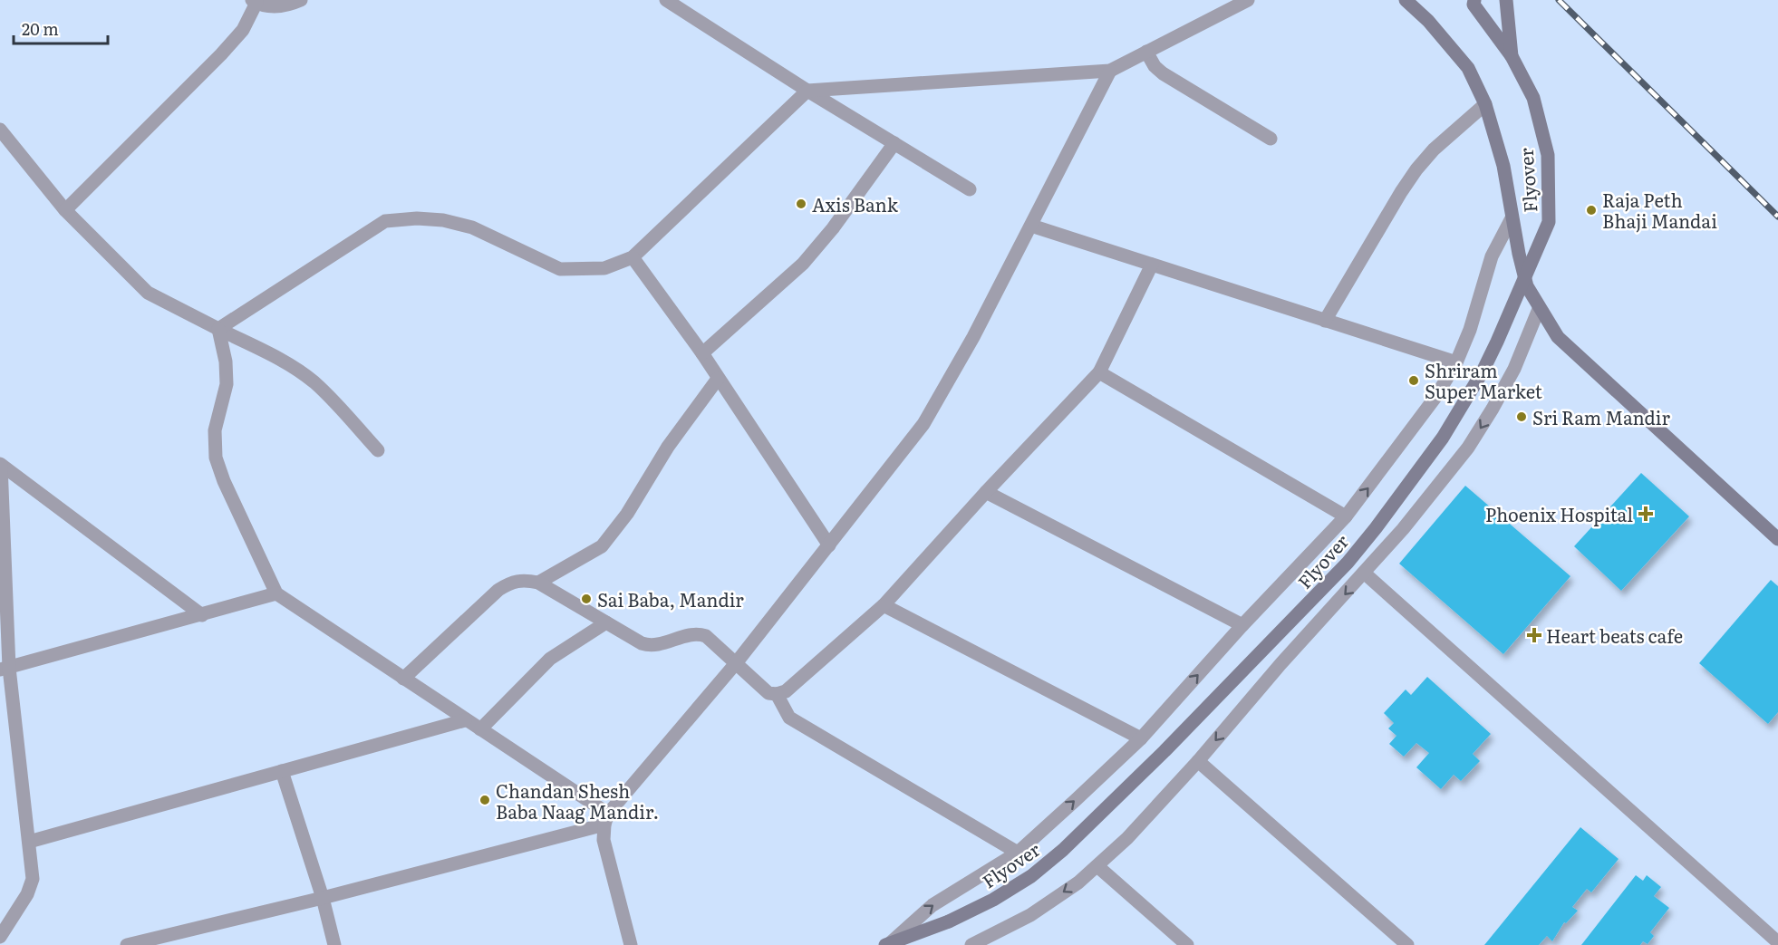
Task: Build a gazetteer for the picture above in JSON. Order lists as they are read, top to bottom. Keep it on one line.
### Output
{"streets":{"main road":["Flyover"]},"places":{"other":["Axis Bank","Raja Peth Bhaji Mandai","Shriram Super Market","Sri Ram Mandir","Sai Baba, Mandir","Chandan Shesh Baba Naag Mandir."],"health":["Phoenix Hospital","Heart beats cafe"]},"scale_bar":"20 m"}
